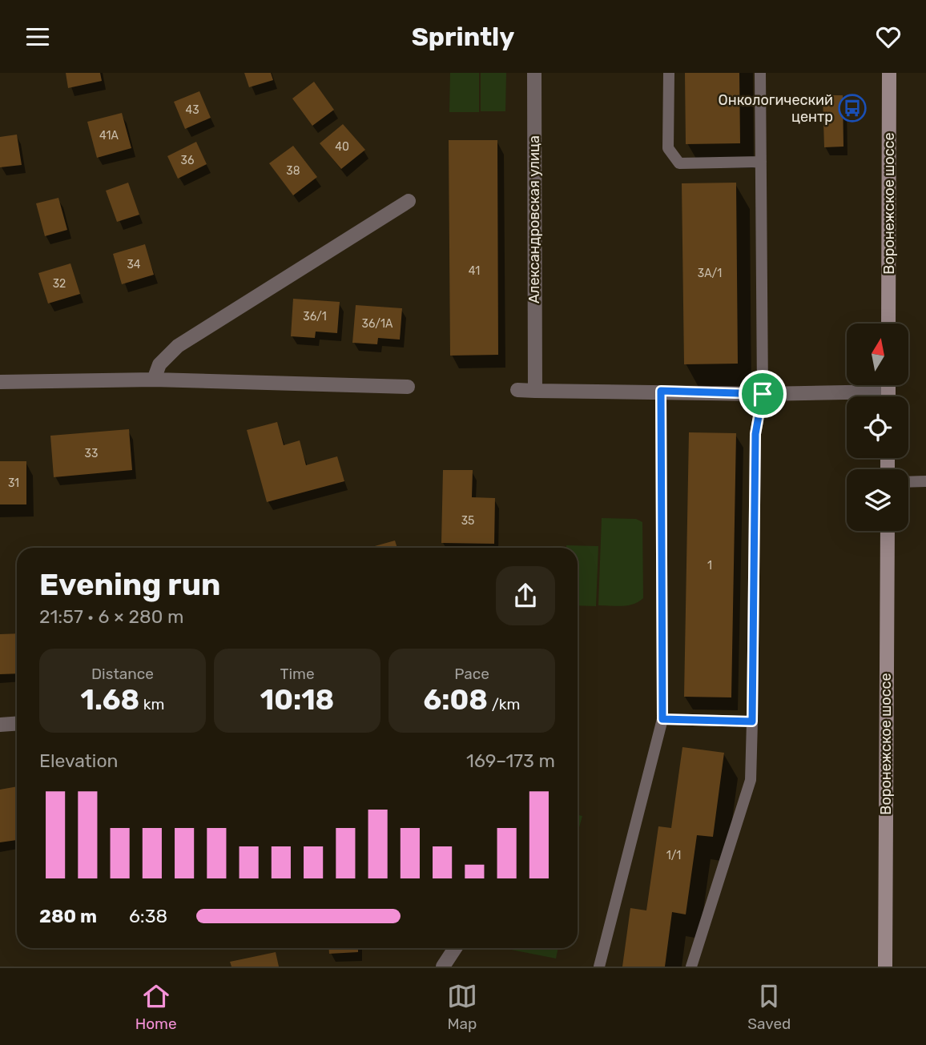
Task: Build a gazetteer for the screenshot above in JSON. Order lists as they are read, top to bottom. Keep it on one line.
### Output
{"streets":{"main road":["Воронежское шоссе"],"street":["Александровская улица"]},"places":{"bus stop":["Онкологический центр"]},"house_numbers":["43","41А","40","36","38","34","41","3А/1","32","36/1","36/1А","33","31","35","1","1/1"],"north":"top","page":{"header":"Sprintly","heading":["Evening run","21:57 · 6 × 280 m"],"stats":[["Distance","1.68 km"],["Time","10:18"],["Pace","6:08 /km"]],"chart":["Elevation","169–173 m"],"list":[{"name":"280 m","note":"6:38"}],"tabs":["Home","Map","Saved"]}}
